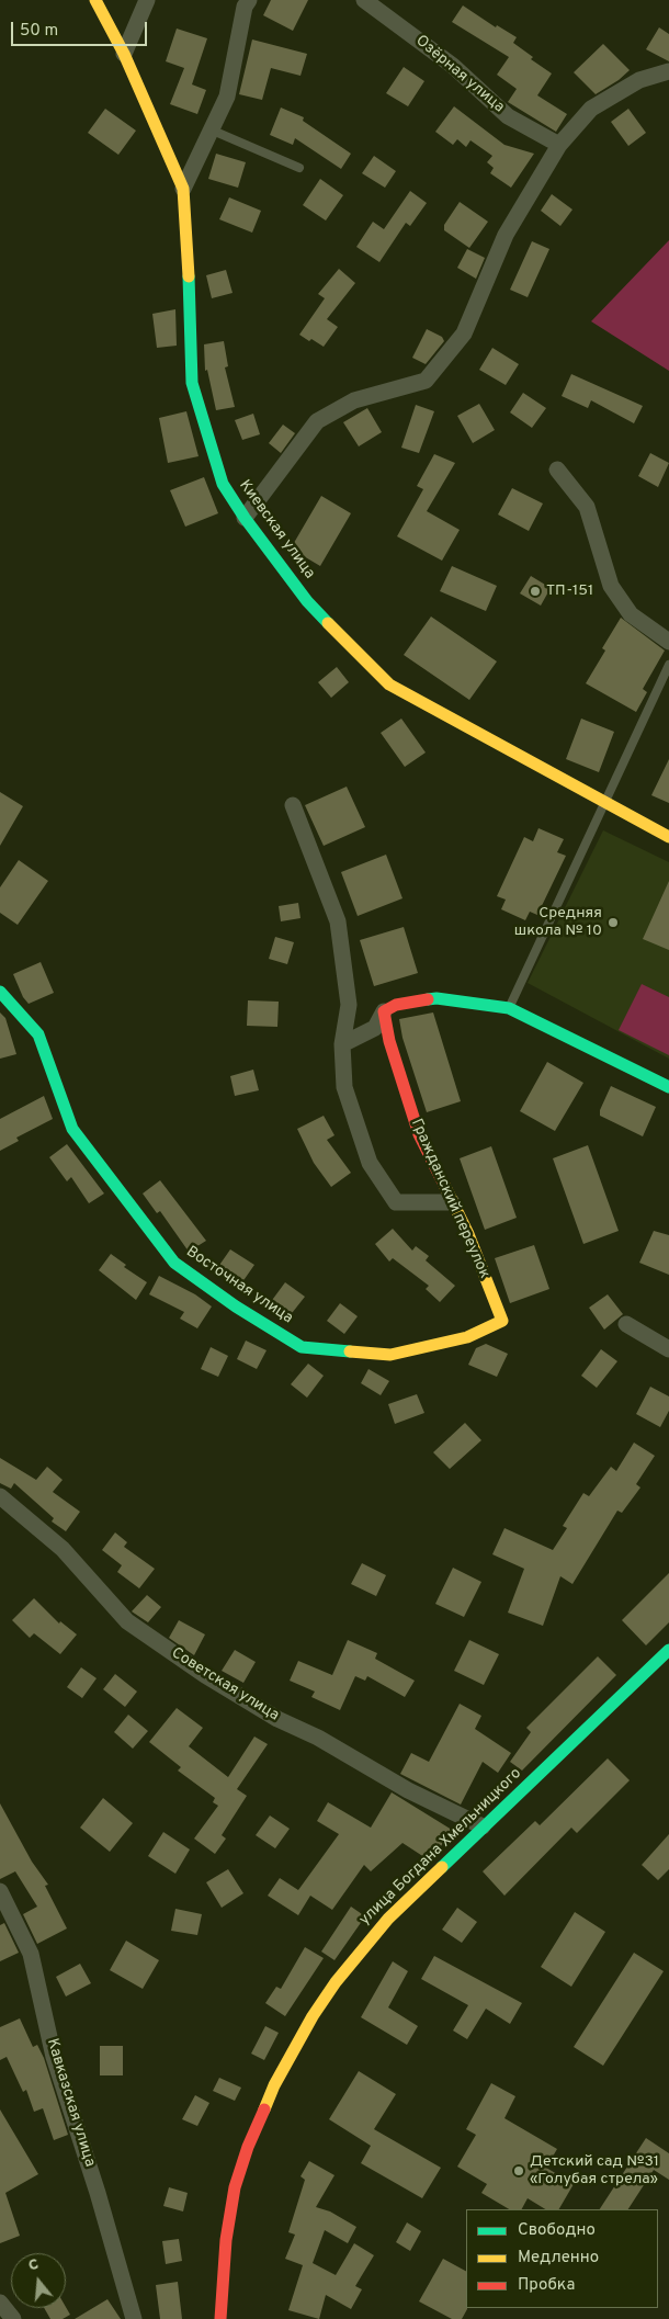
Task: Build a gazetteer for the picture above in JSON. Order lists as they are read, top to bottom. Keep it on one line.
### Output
{"streets":{"street":["Озёрная улица","Киевская улица","Гражданский переулок","Восточная улица","Советская улица","улица Богдана Хмельницкого","Кавказская улица"]},"crossings":[["Гражданский переулок","Восточная улица"],["Советская улица","улица Богдана Хмельницкого"]],"places":["ТП-151","Средняя школа № 10","Детский сад №31 «Голубая стрела»"],"legend":["Свободно","Медленно","Пробка"],"scale_bar":"50 m","north":"top"}
